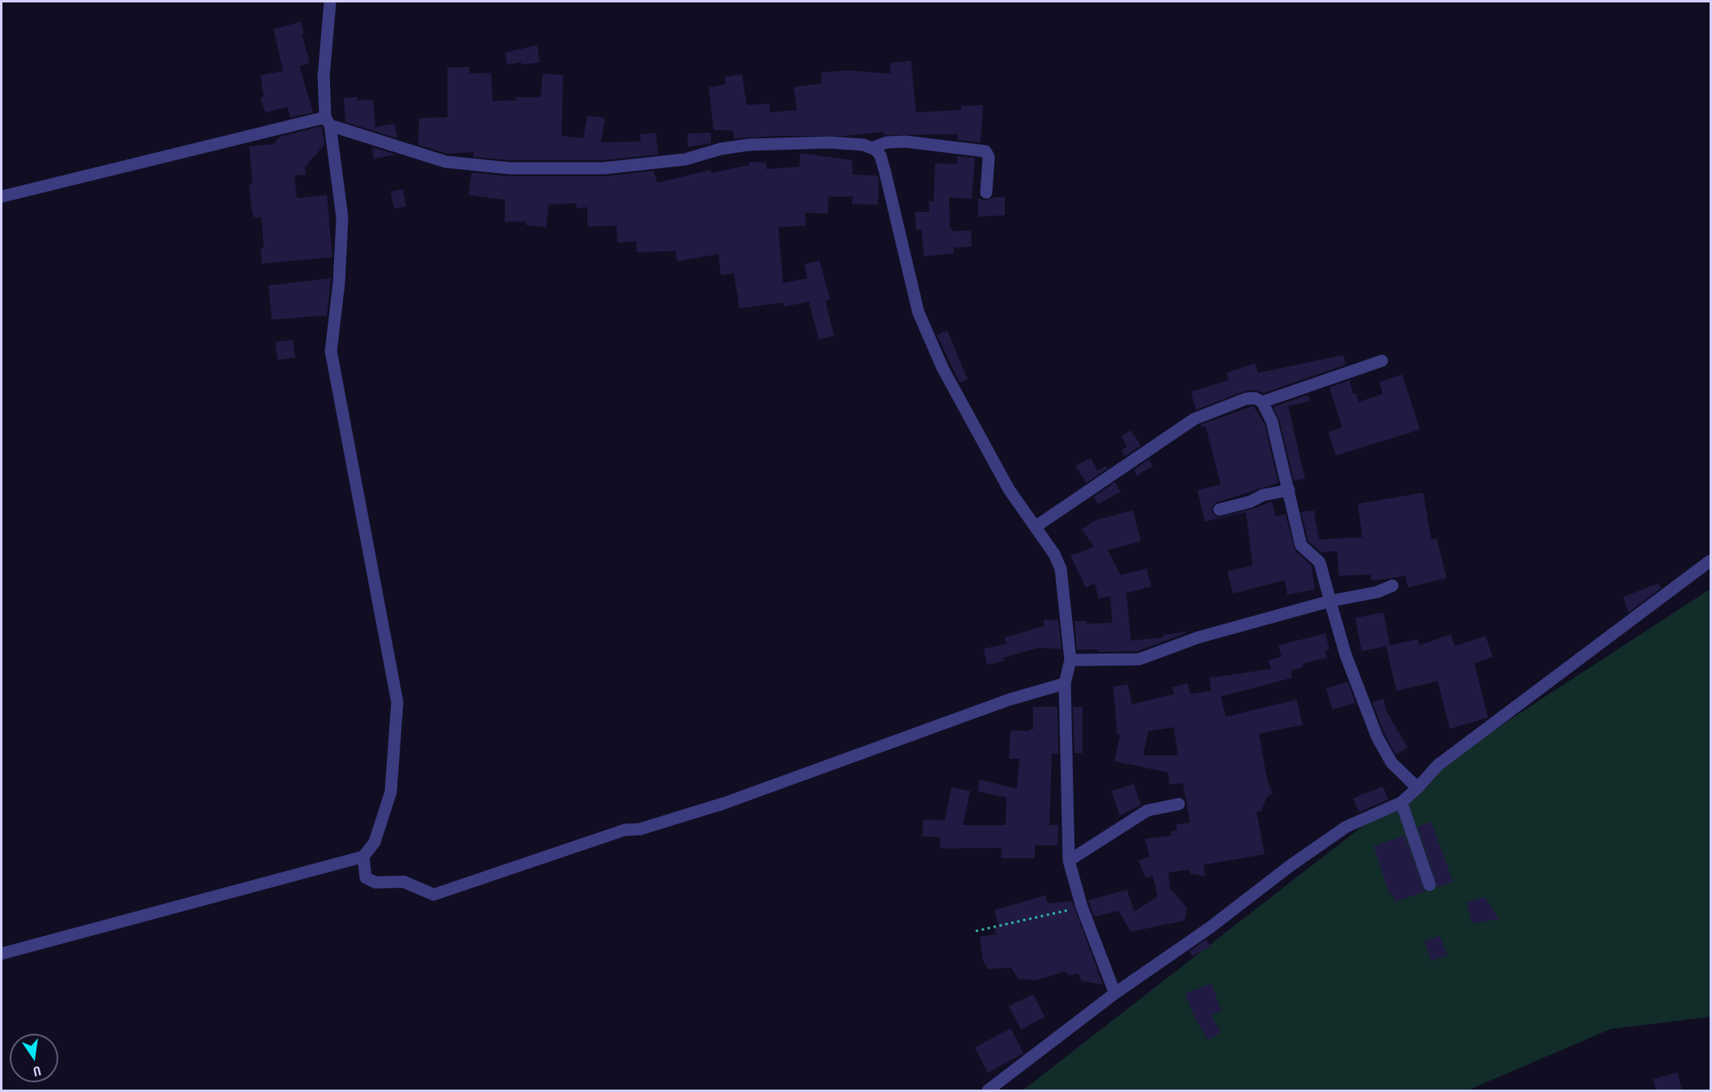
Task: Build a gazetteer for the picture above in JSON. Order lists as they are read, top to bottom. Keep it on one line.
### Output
{"north":"bottom"}
